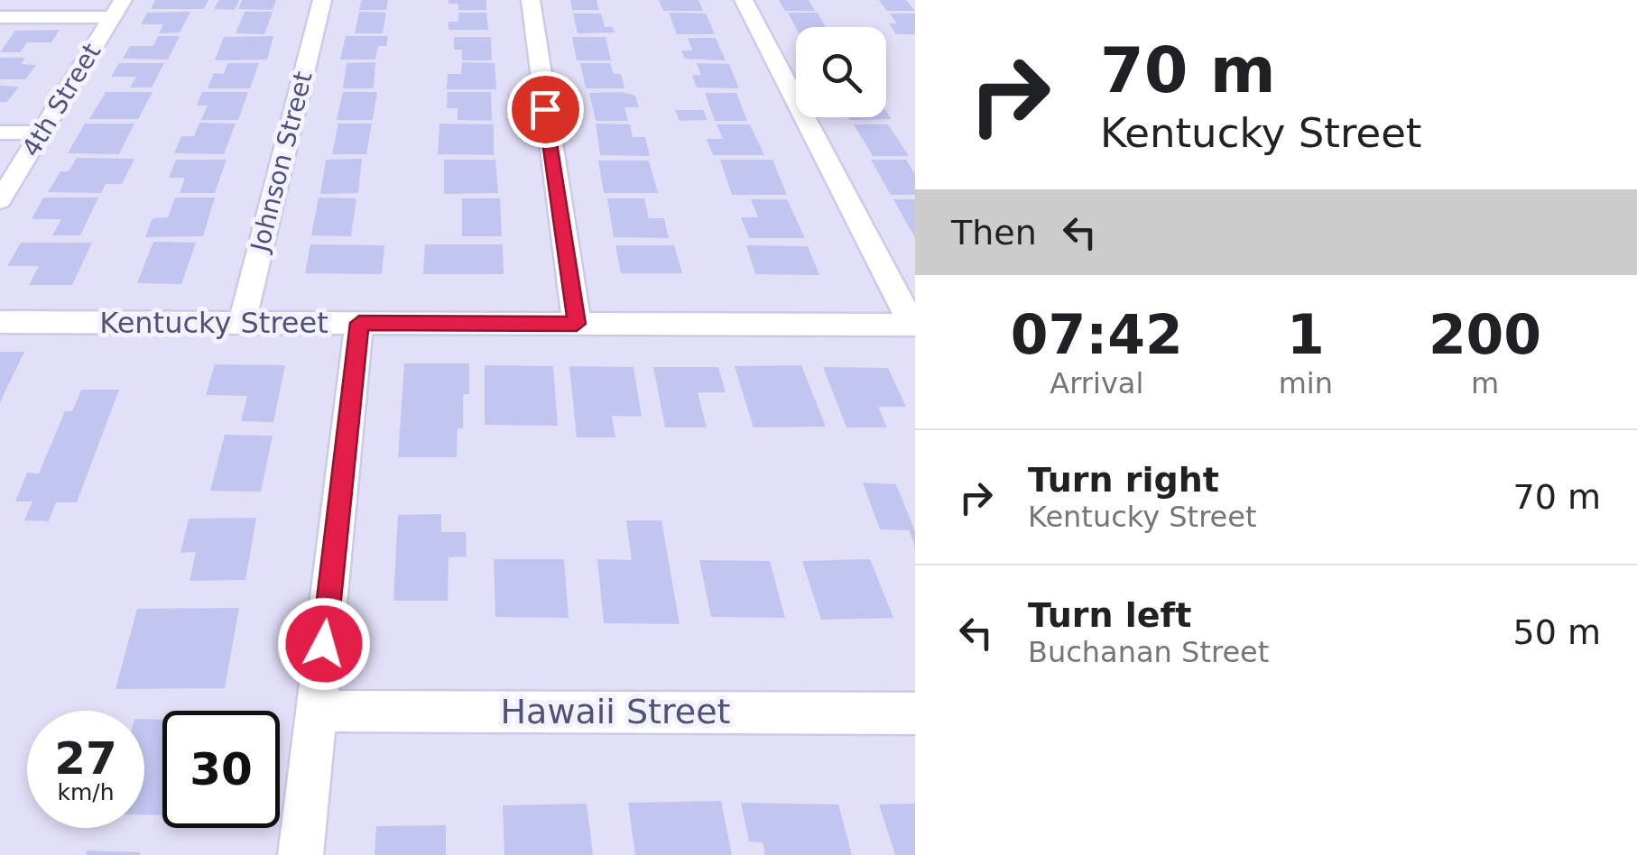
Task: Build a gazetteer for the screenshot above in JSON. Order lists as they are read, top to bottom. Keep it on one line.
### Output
{"streets":{"street":["4th Street","Johnson Street","Kentucky Street","Hawaii Street"]},"crossings":[["Johnson Street","Kentucky Street"]],"page":{"turn":["70 m","Kentucky Street"],"then":"Then","eta":["07:42","Arrival","1","min","200","m"],"list":[{"name":"Turn right","note":"Kentucky Street","value":"70 m"},{"name":"Turn left","note":"Buchanan Street","value":"50 m"}],"speed":"27 km/h","limit":"30"}}
